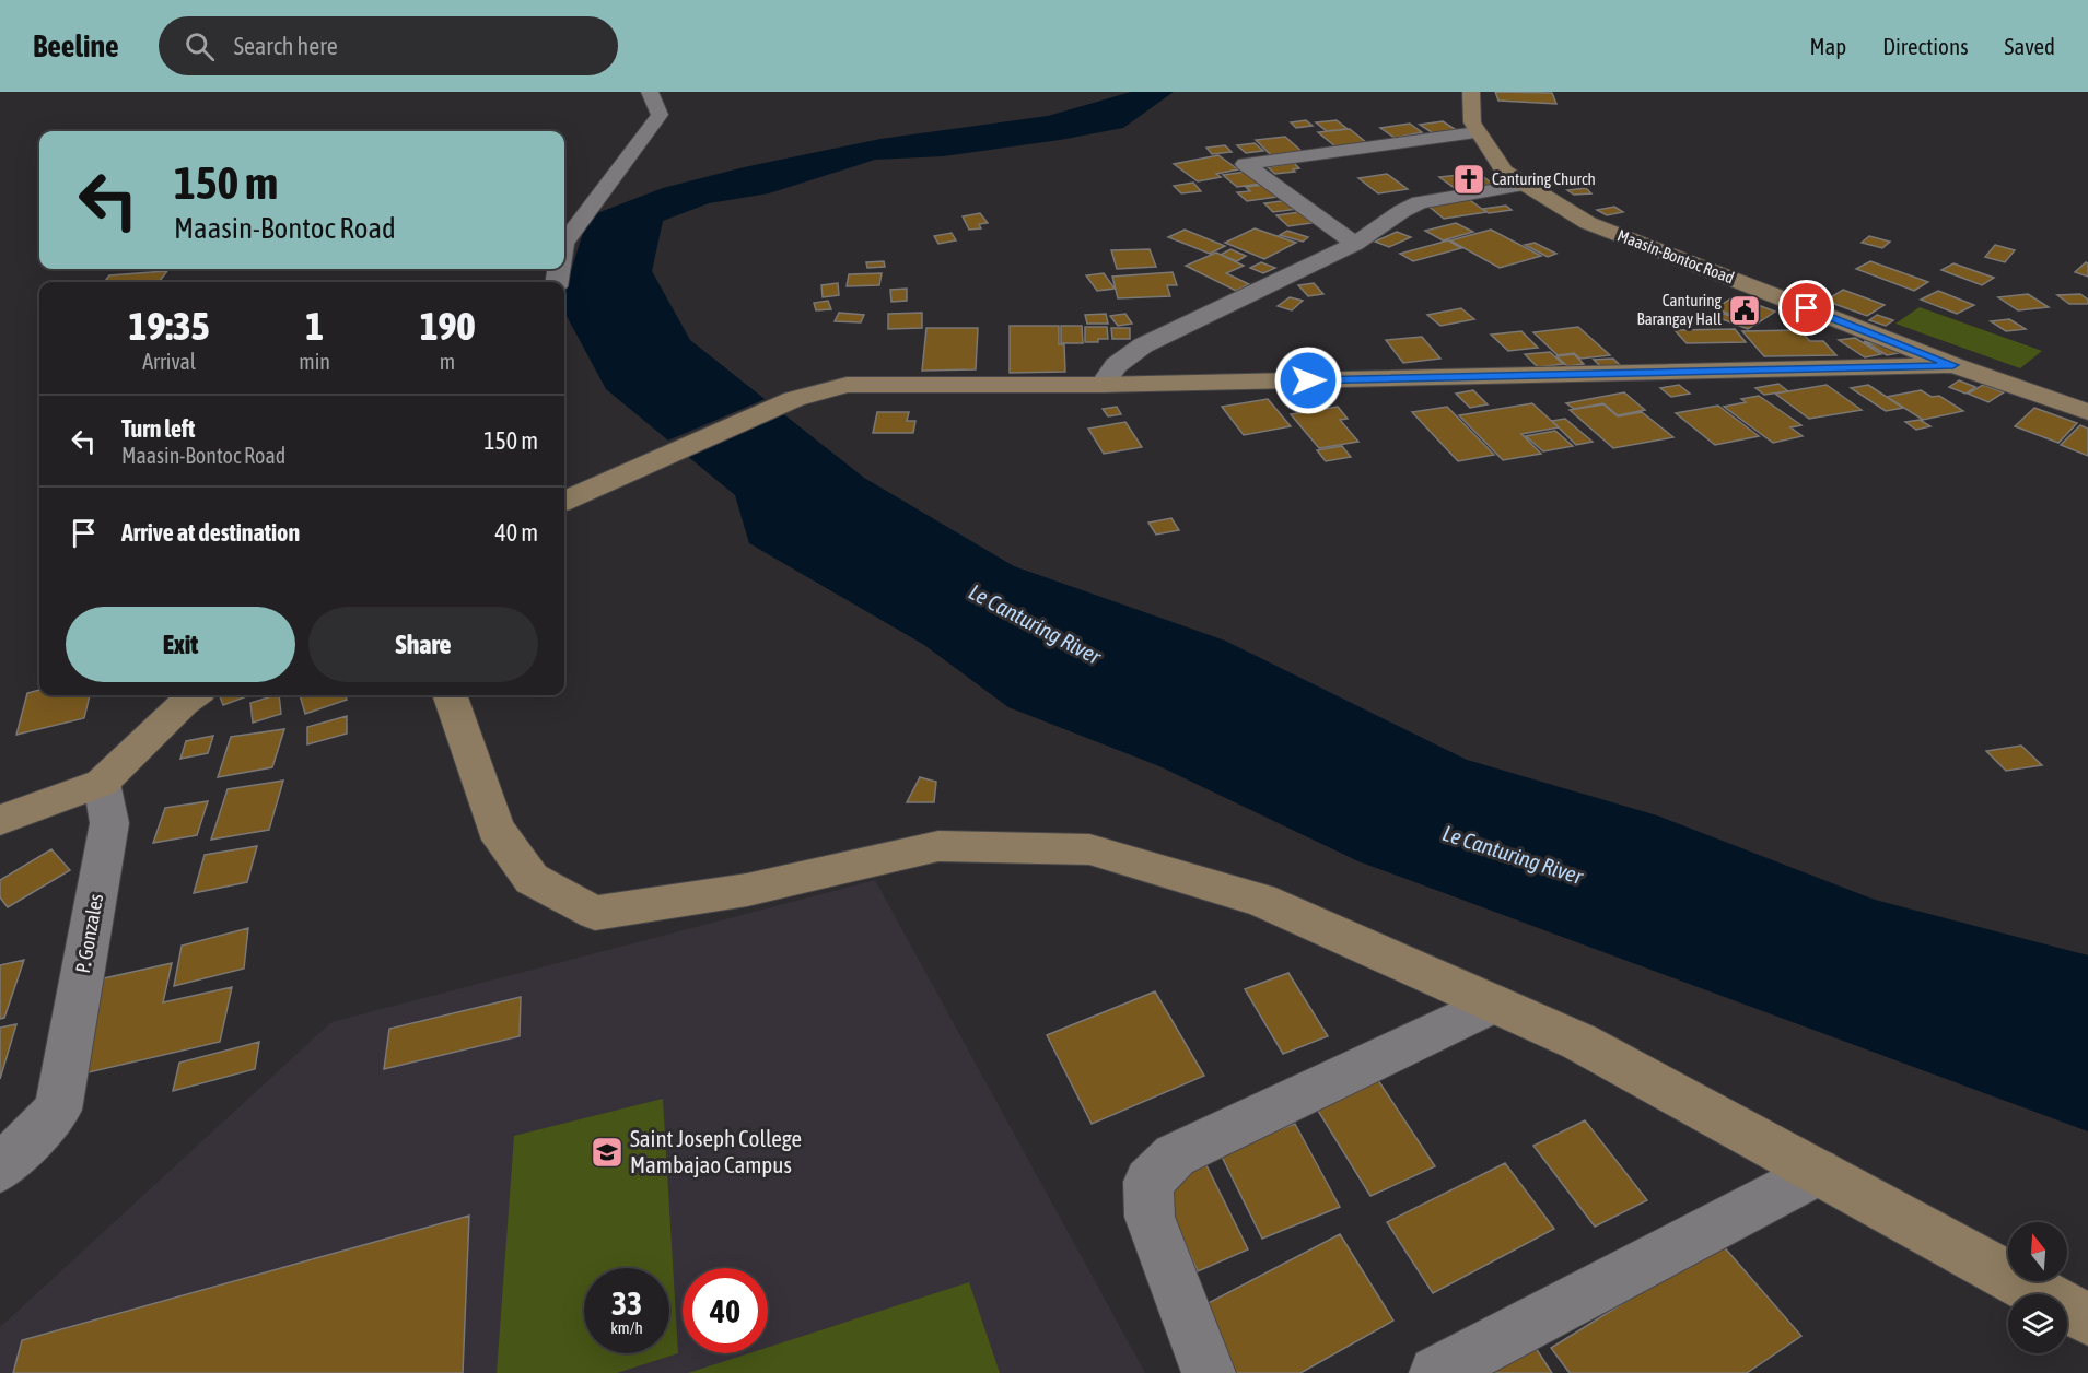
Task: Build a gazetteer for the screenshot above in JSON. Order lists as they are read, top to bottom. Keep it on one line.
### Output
{"streets":{"street":["Maasin-Bontoc Road","P. Gonzales"]},"water":["Le Canturing River"],"places":{"church":["Canturing Church"],"public building":["Canturing Barangay Hall"],"school or university":["Saint Joseph College Mambajao Campus"]},"north":"top","page":{"header":"Beeline","search":"Search here","nav":["Map","Directions","Saved"],"turn":["150 m","Maasin-Bontoc Road"],"eta":["19:35","Arrival","1","min","190","m"],"list":[{"name":"Turn left","note":"Maasin-Bontoc Road","value":"150 m"},{"name":"Arrive at destination","value":"40 m"}],"buttons":["Exit","Share"],"speed":"33 km/h","limit":"40"}}
